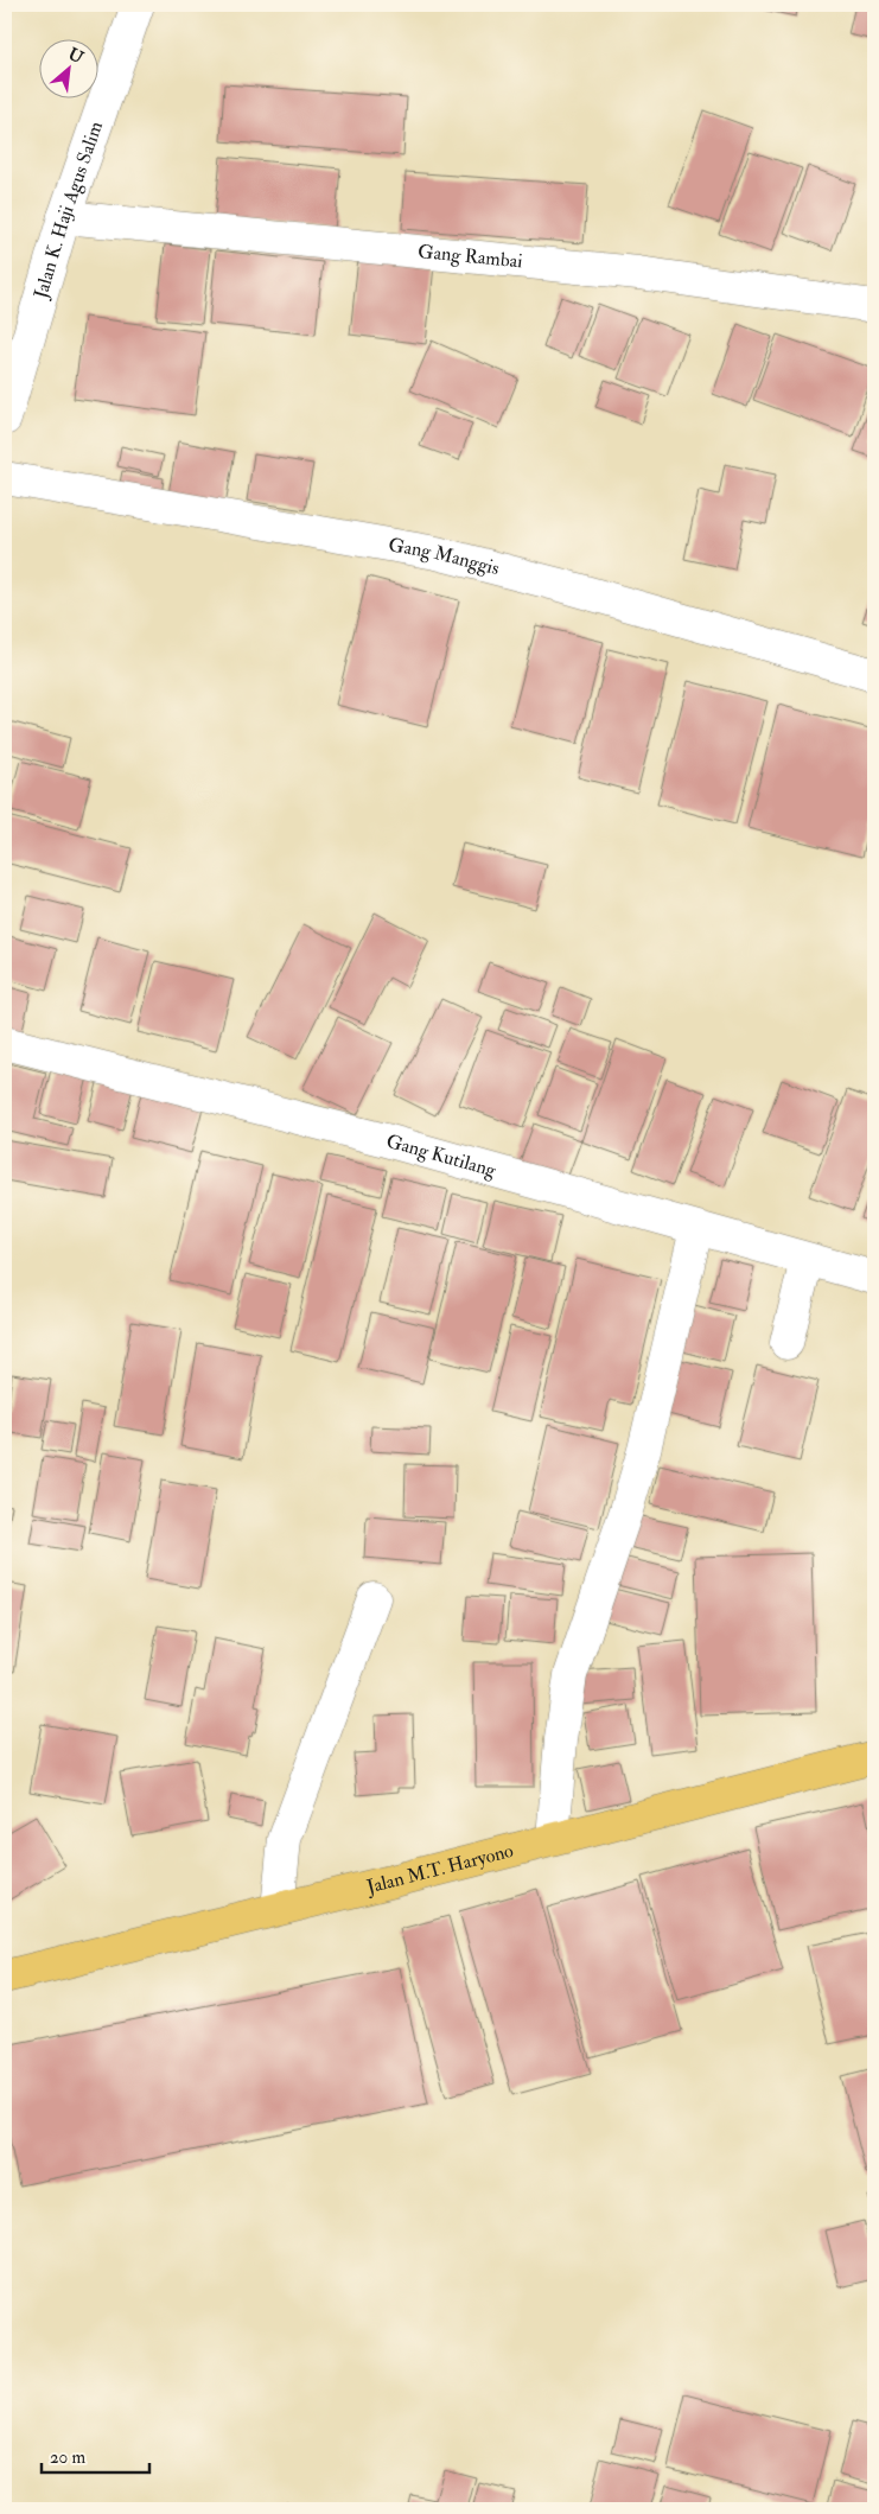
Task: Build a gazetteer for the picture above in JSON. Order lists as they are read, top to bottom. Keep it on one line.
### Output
{"streets":{"main road":["Jalan M.T. Haryono"],"street":["Jalan K. Haji Agus Salim","Gang Rambai","Gang Manggis","Gang Kutilang"]},"crossings":[["Jalan K. Haji Agus Salim","Gang Rambai"]],"scale_bar":"20 m","north":"top right"}
